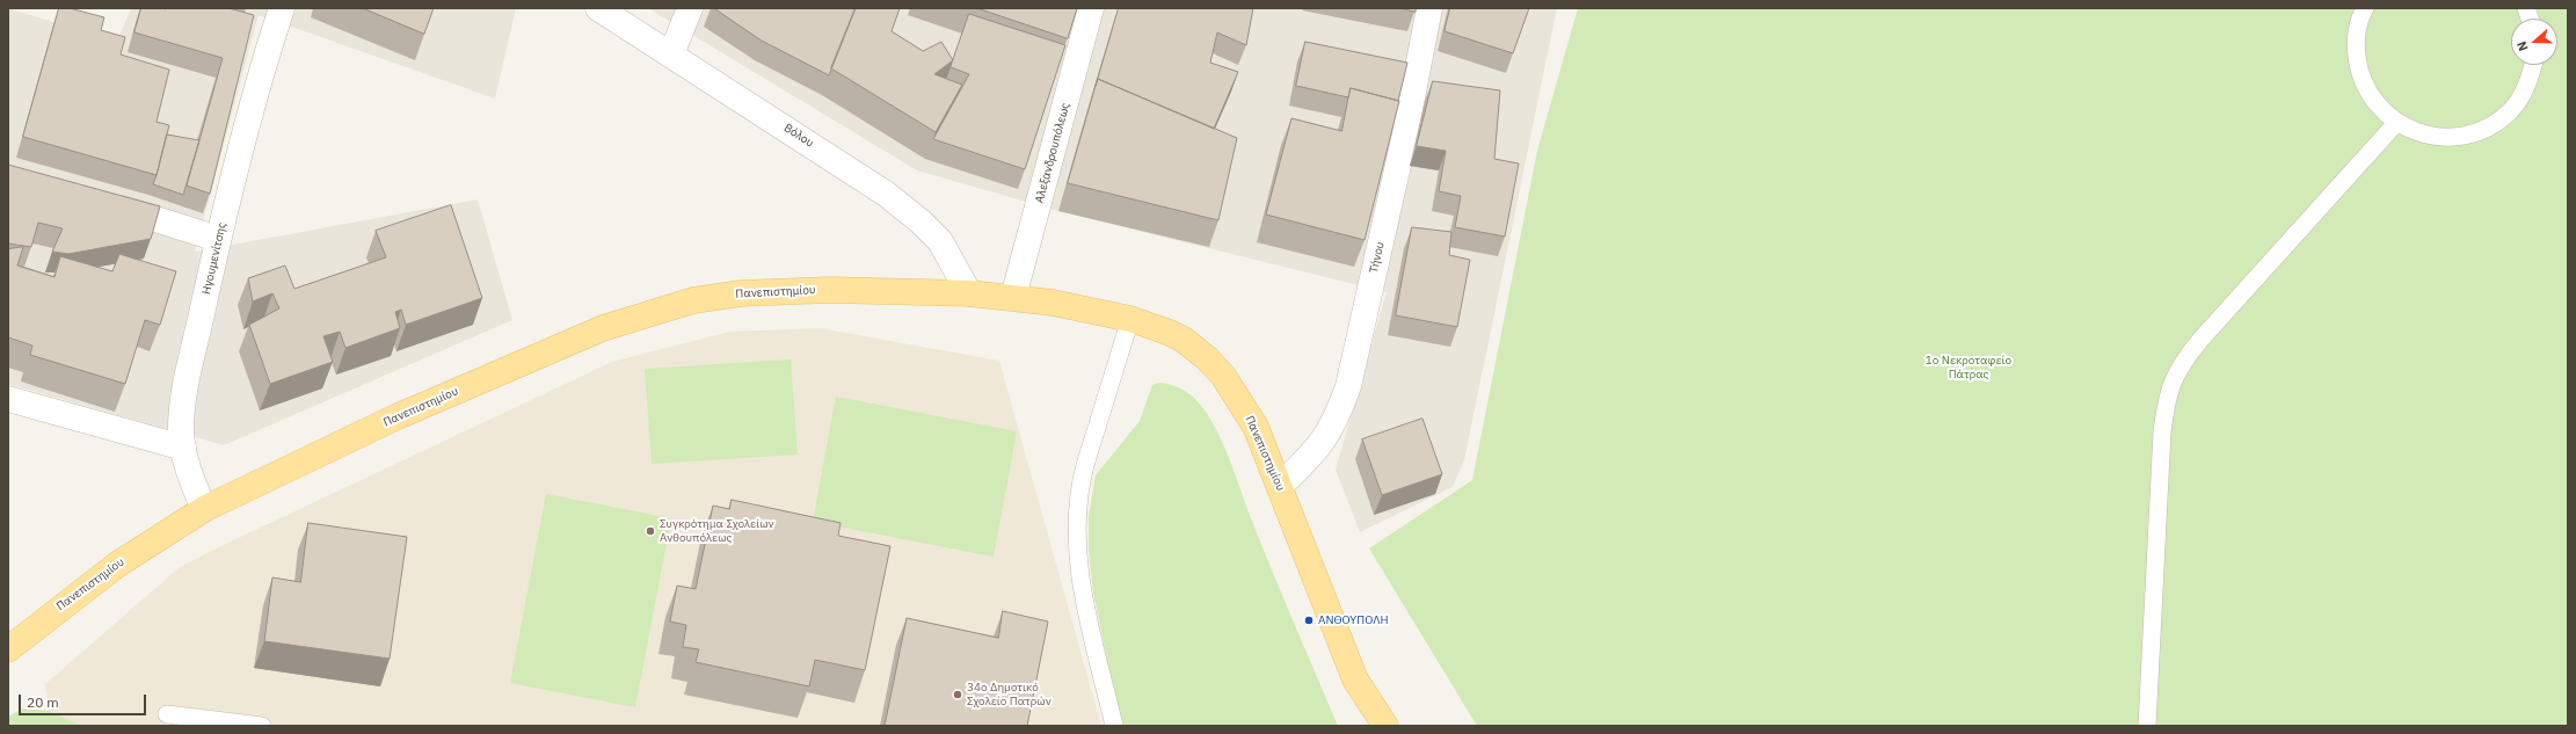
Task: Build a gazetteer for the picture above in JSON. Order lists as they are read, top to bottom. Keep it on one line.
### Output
{"streets":{"main road":["Πανεπιστημίου"],"street":["Βόλου","Αλεξανδρουπόλεως","Τήνου","Ηγουμενίτσης"]},"crossings":[["Βόλου","Πανεπιστημίου"],["Αλεξανδρουπόλεως","Πανεπιστημίου"],["Τήνου","Πανεπιστημίου"],["Ηγουμενίτσης","Πανεπιστημίου"]],"parks":["1o Νεκροταφείο Πάτρας"],"places":["Συγκρότημα Σχολείων Ανθουπόλεως","ΑΝΘΟΥΠΟΛΗ","34ο Δημοτικό Σχολείο Πατρών"],"scale_bar":"20 m","north":"left"}
